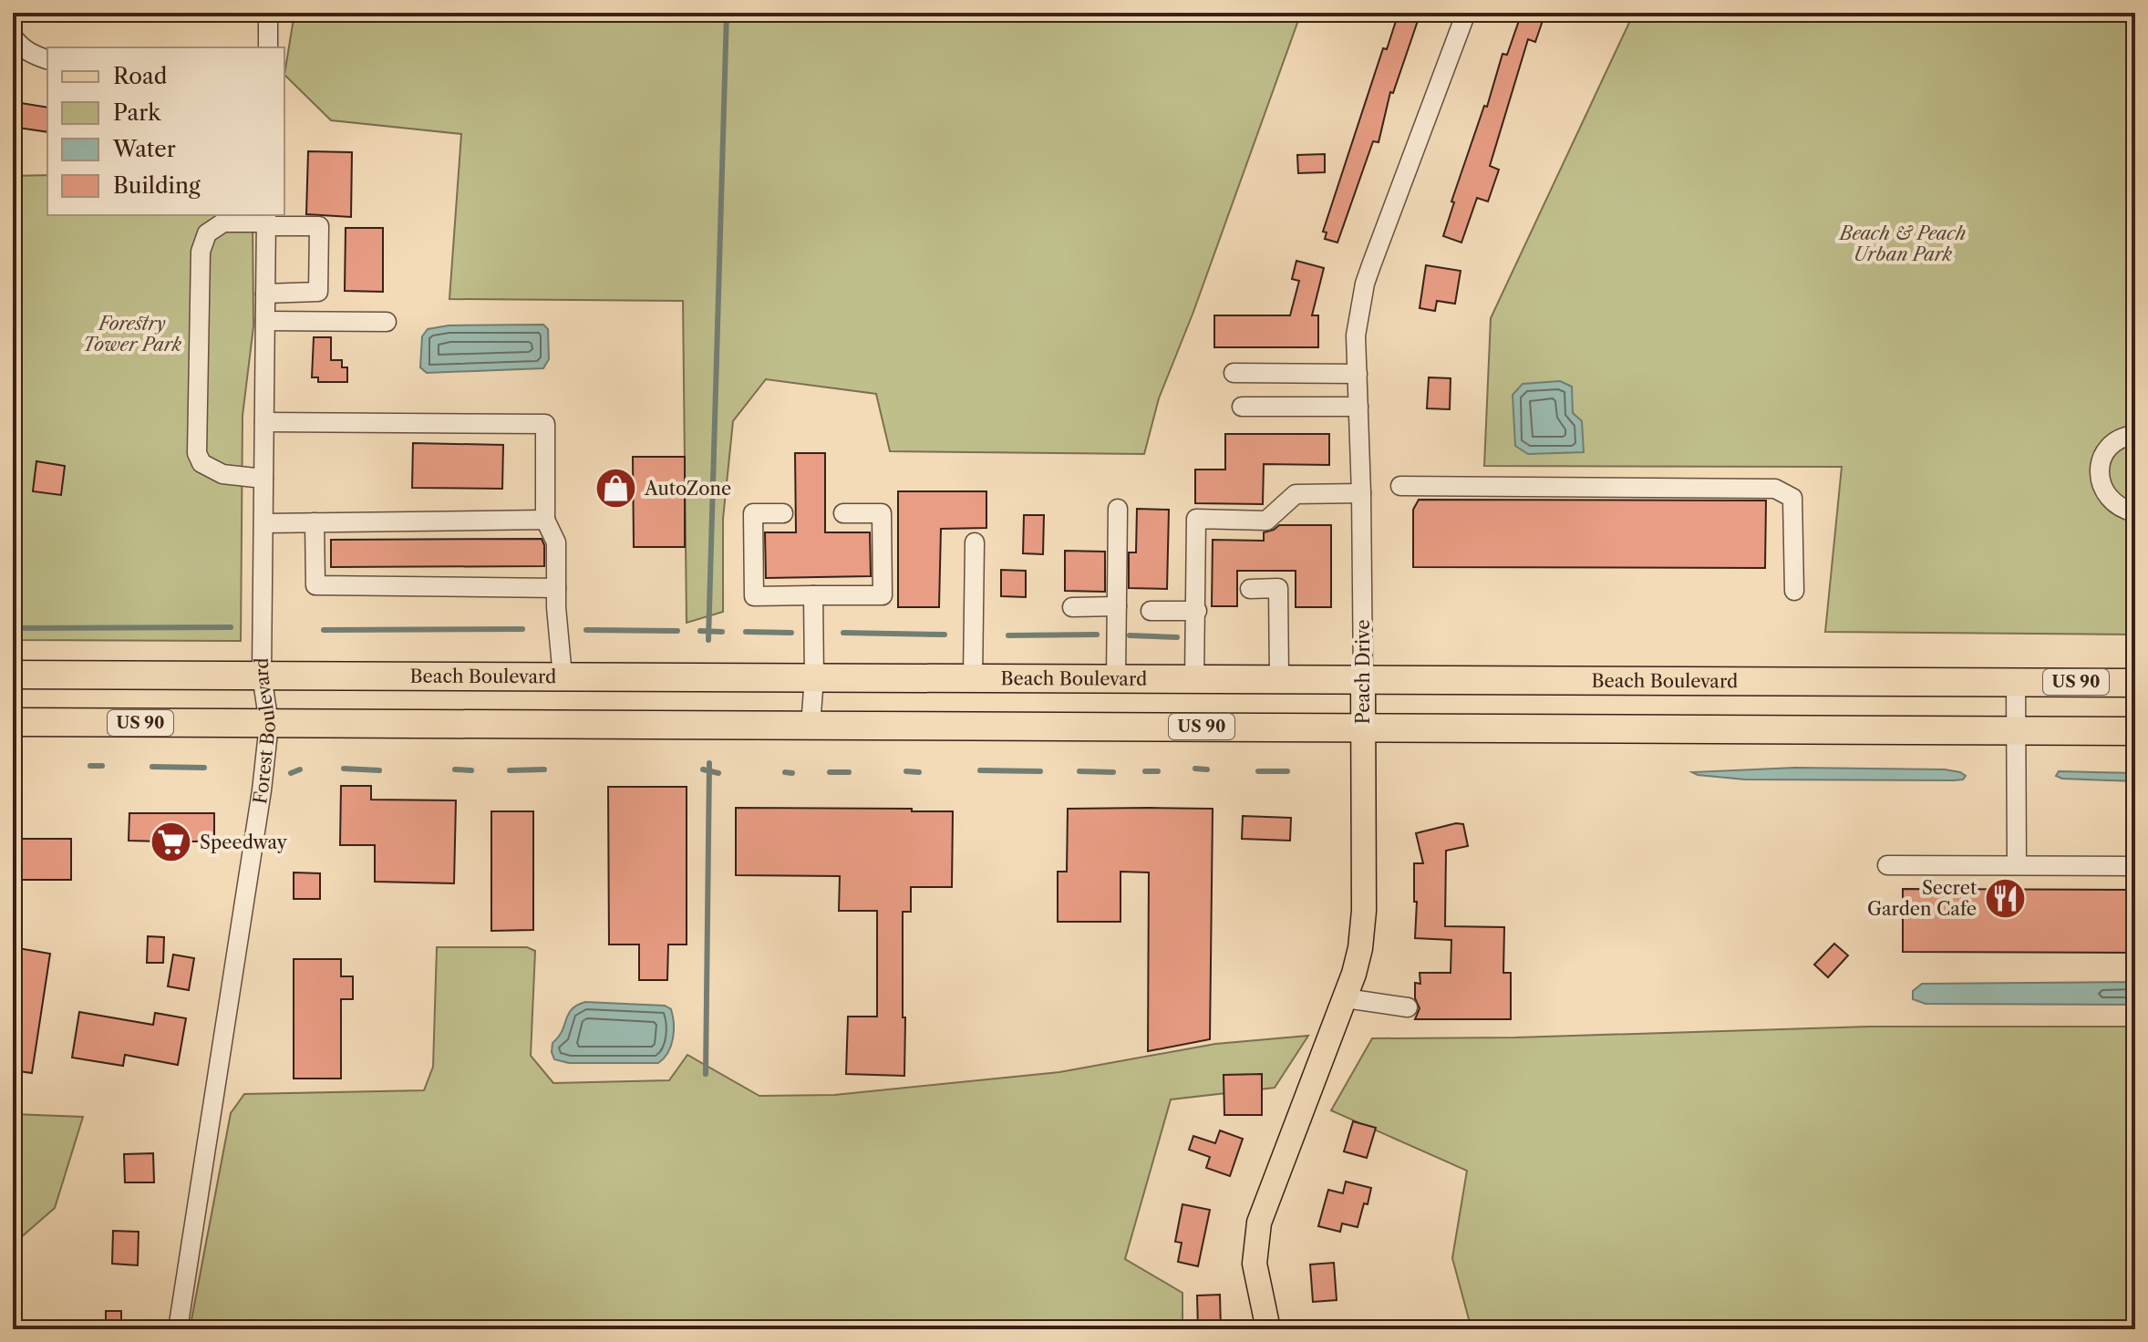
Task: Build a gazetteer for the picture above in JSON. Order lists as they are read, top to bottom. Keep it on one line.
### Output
{"streets":{"highway":["Beach Boulevard","US 90"],"main road":["Peach Drive"],"street":["Forest Boulevard"]},"crossings":[["Peach Drive","Beach Boulevard"],["Peach Drive","US 90"],["Beach Boulevard","Forest Boulevard"],["US 90","Forest Boulevard"]],"parks":["Beach & Peach Urban Park","Forestry Tower Park"],"places":{"shop":["AutoZone"],"supermarket":["Speedway"],"restaurant":["Secret Garden Cafe"]},"legend":["Road","Park","Water","Building"]}
